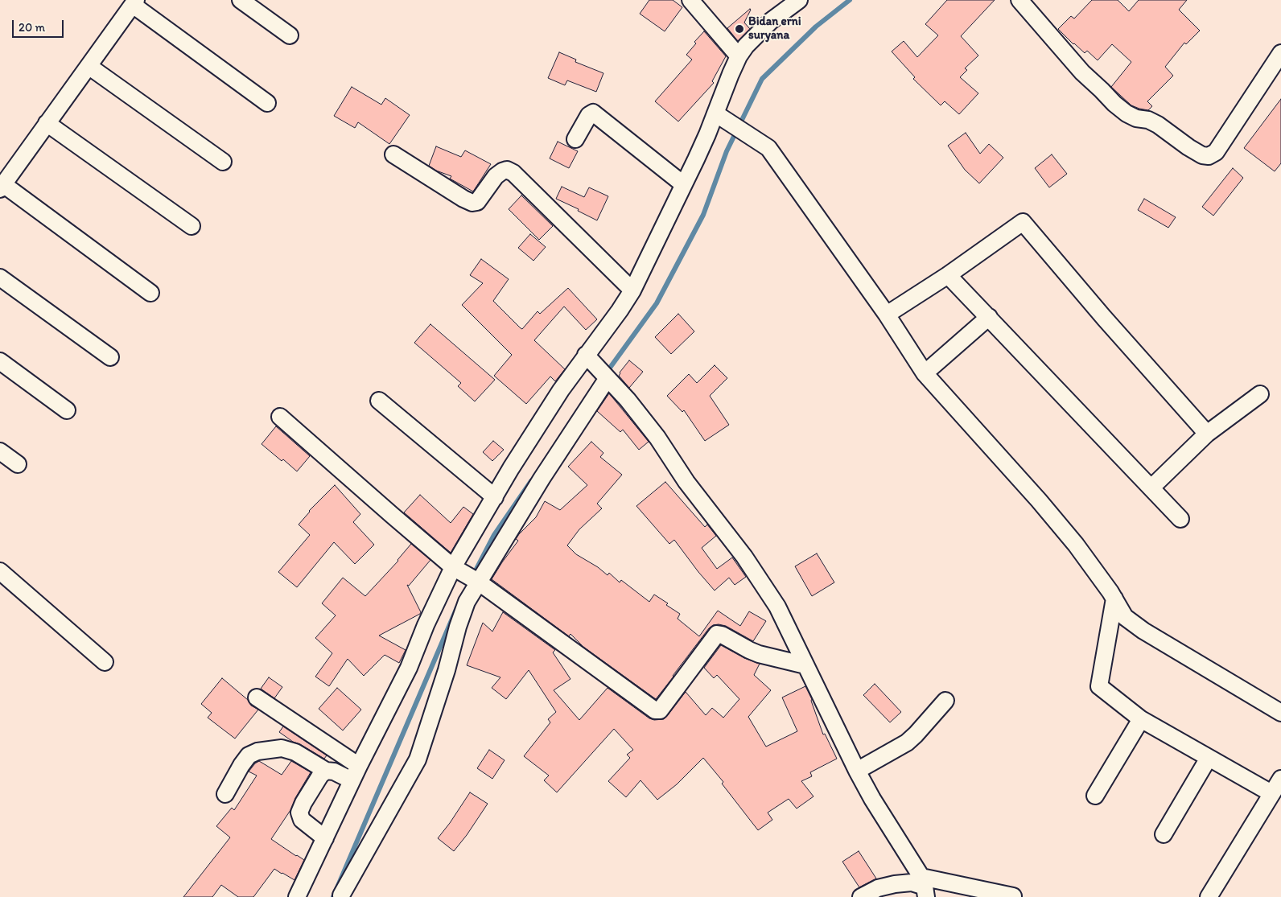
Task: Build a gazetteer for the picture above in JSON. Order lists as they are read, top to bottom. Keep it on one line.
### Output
{"places":["Bidan erni suryana"],"scale_bar":"20 m"}
